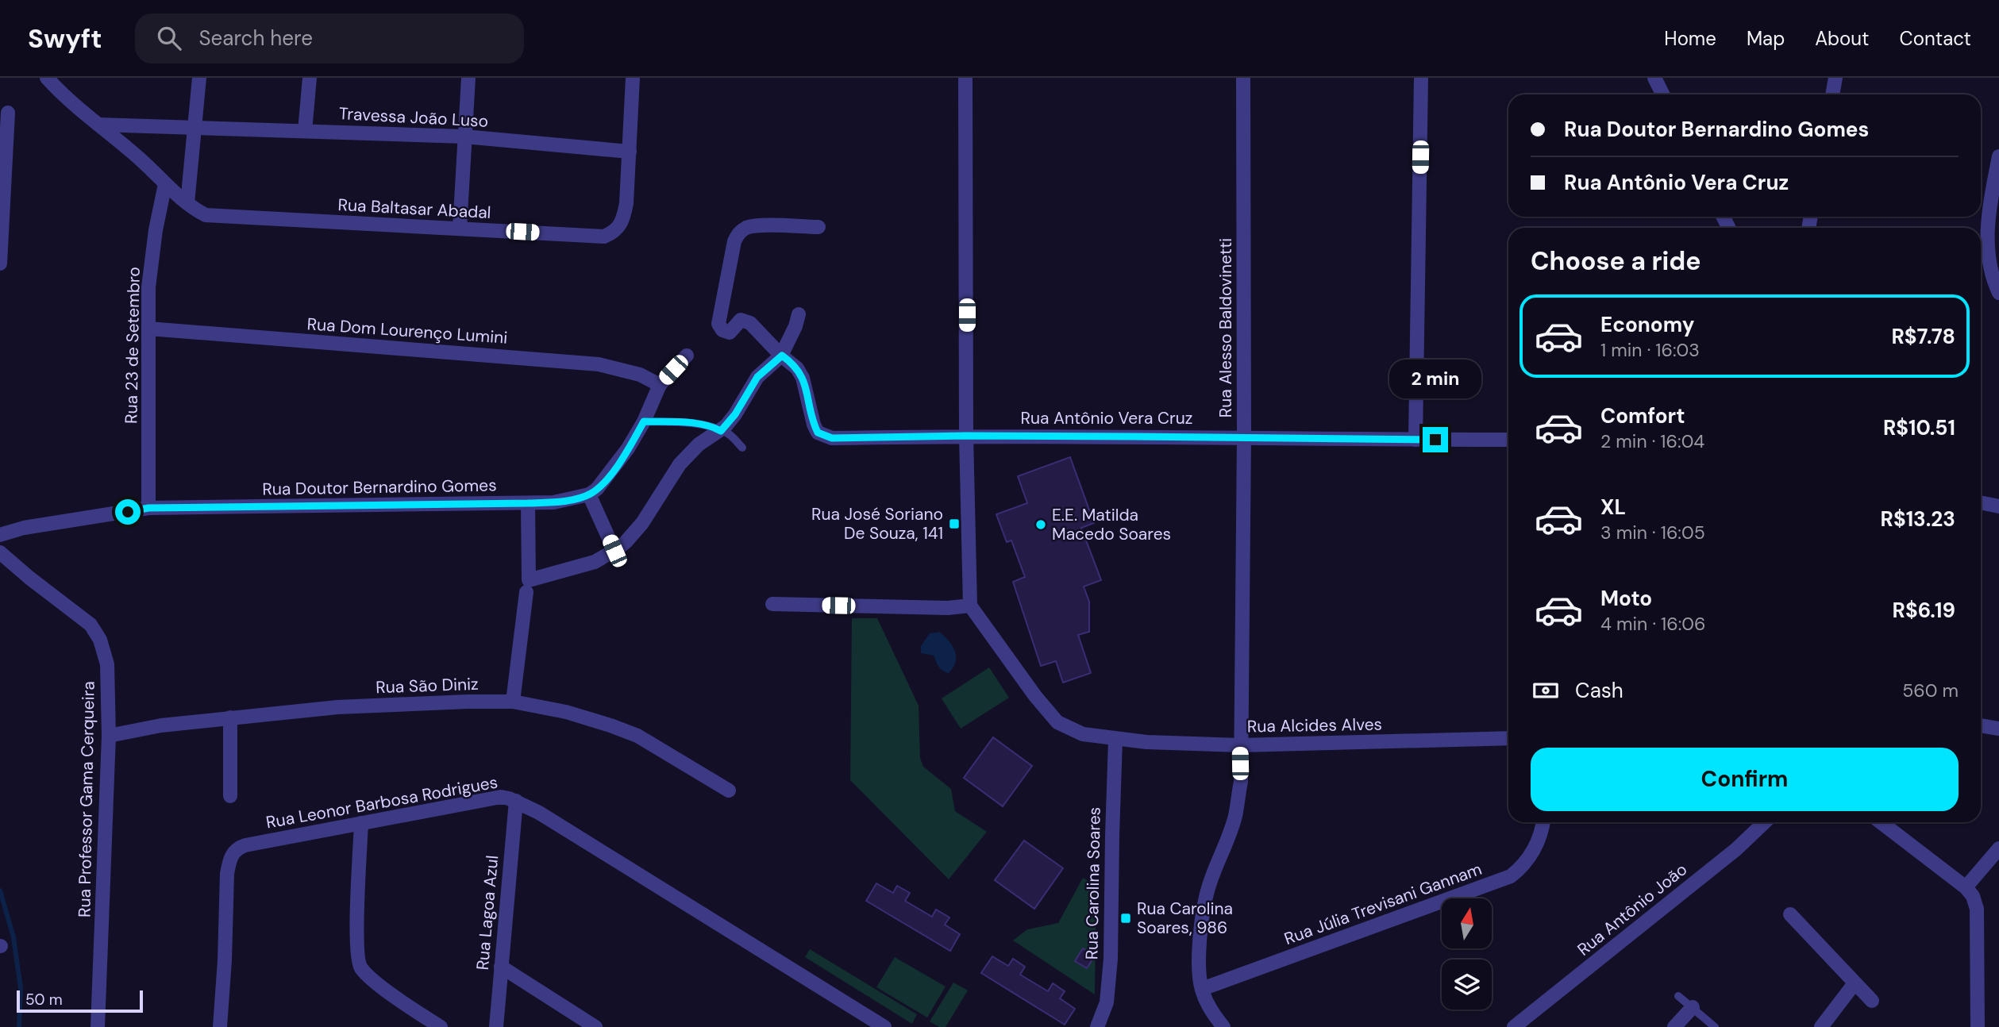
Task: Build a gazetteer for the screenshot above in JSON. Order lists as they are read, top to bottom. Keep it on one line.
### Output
{"streets":{"street":["Travessa João Luso","Rua Baltasar Abadal","Rua Alesso Baldovinetti","Rua Dom Lourenço Lumini","Rua 23 de Setembro","Rua Antônio Vera Cruz","Rua Doutor Bernardino Gomes","Rua São Diniz","Rua Alcides Alves","Rua Professor Gama Cerqueira","Rua Leonor Barbosa Rodrigues","Rua Carolina Soares","Rua Júlia Trevisani Gannam","Rua Antônio João","Rua Lagoa Azul"]},"crossings":[["Travessa João Luso","Rua Baltasar Abadal"],["Rua Baltasar Abadal","Rua 23 de Setembro"],["Rua Alesso Baldovinetti","Rua Antônio Vera Cruz"],["Rua Alesso Baldovinetti","Rua Alcides Alves"],["Rua Alesso Baldovinetti","Rua Júlia Trevisani Gannam"],["Rua Dom Lourenço Lumini","Rua 23 de Setembro"],["Rua 23 de Setembro","Rua Doutor Bernardino Gomes"],["Rua São Diniz","Rua Professor Gama Cerqueira"],["Rua Alcides Alves","Rua Carolina Soares"],["Rua Leonor Barbosa Rodrigues","Rua Lagoa Azul"]],"places":{"transit":["Rua José Soriano De Souza, 141","Rua Carolina Soares, 986"],"other":["E.E. Matilda Macedo Soares"]},"scale_bar":"50 m","north":"top","page":{"header":"Swyft","search":"Search here","nav":["Home","Map","About","Contact"],"banner":["Rua Doutor Bernardino Gomes","Rua Antônio Vera Cruz"],"heading":"Choose a ride","list":[{"name":"Economy","note":"1 min · 16:03","value":"R$7.78"},{"name":"Comfort","note":"2 min · 16:04","value":"R$10.51"},{"name":"XL","note":"3 min · 16:05","value":"R$13.23"},{"name":"Moto","note":"4 min · 16:06","value":"R$6.19"}],"bubble":"2 min","pay":["Cash","560 m"],"buttons":"Confirm","scale":"50 m"}}
